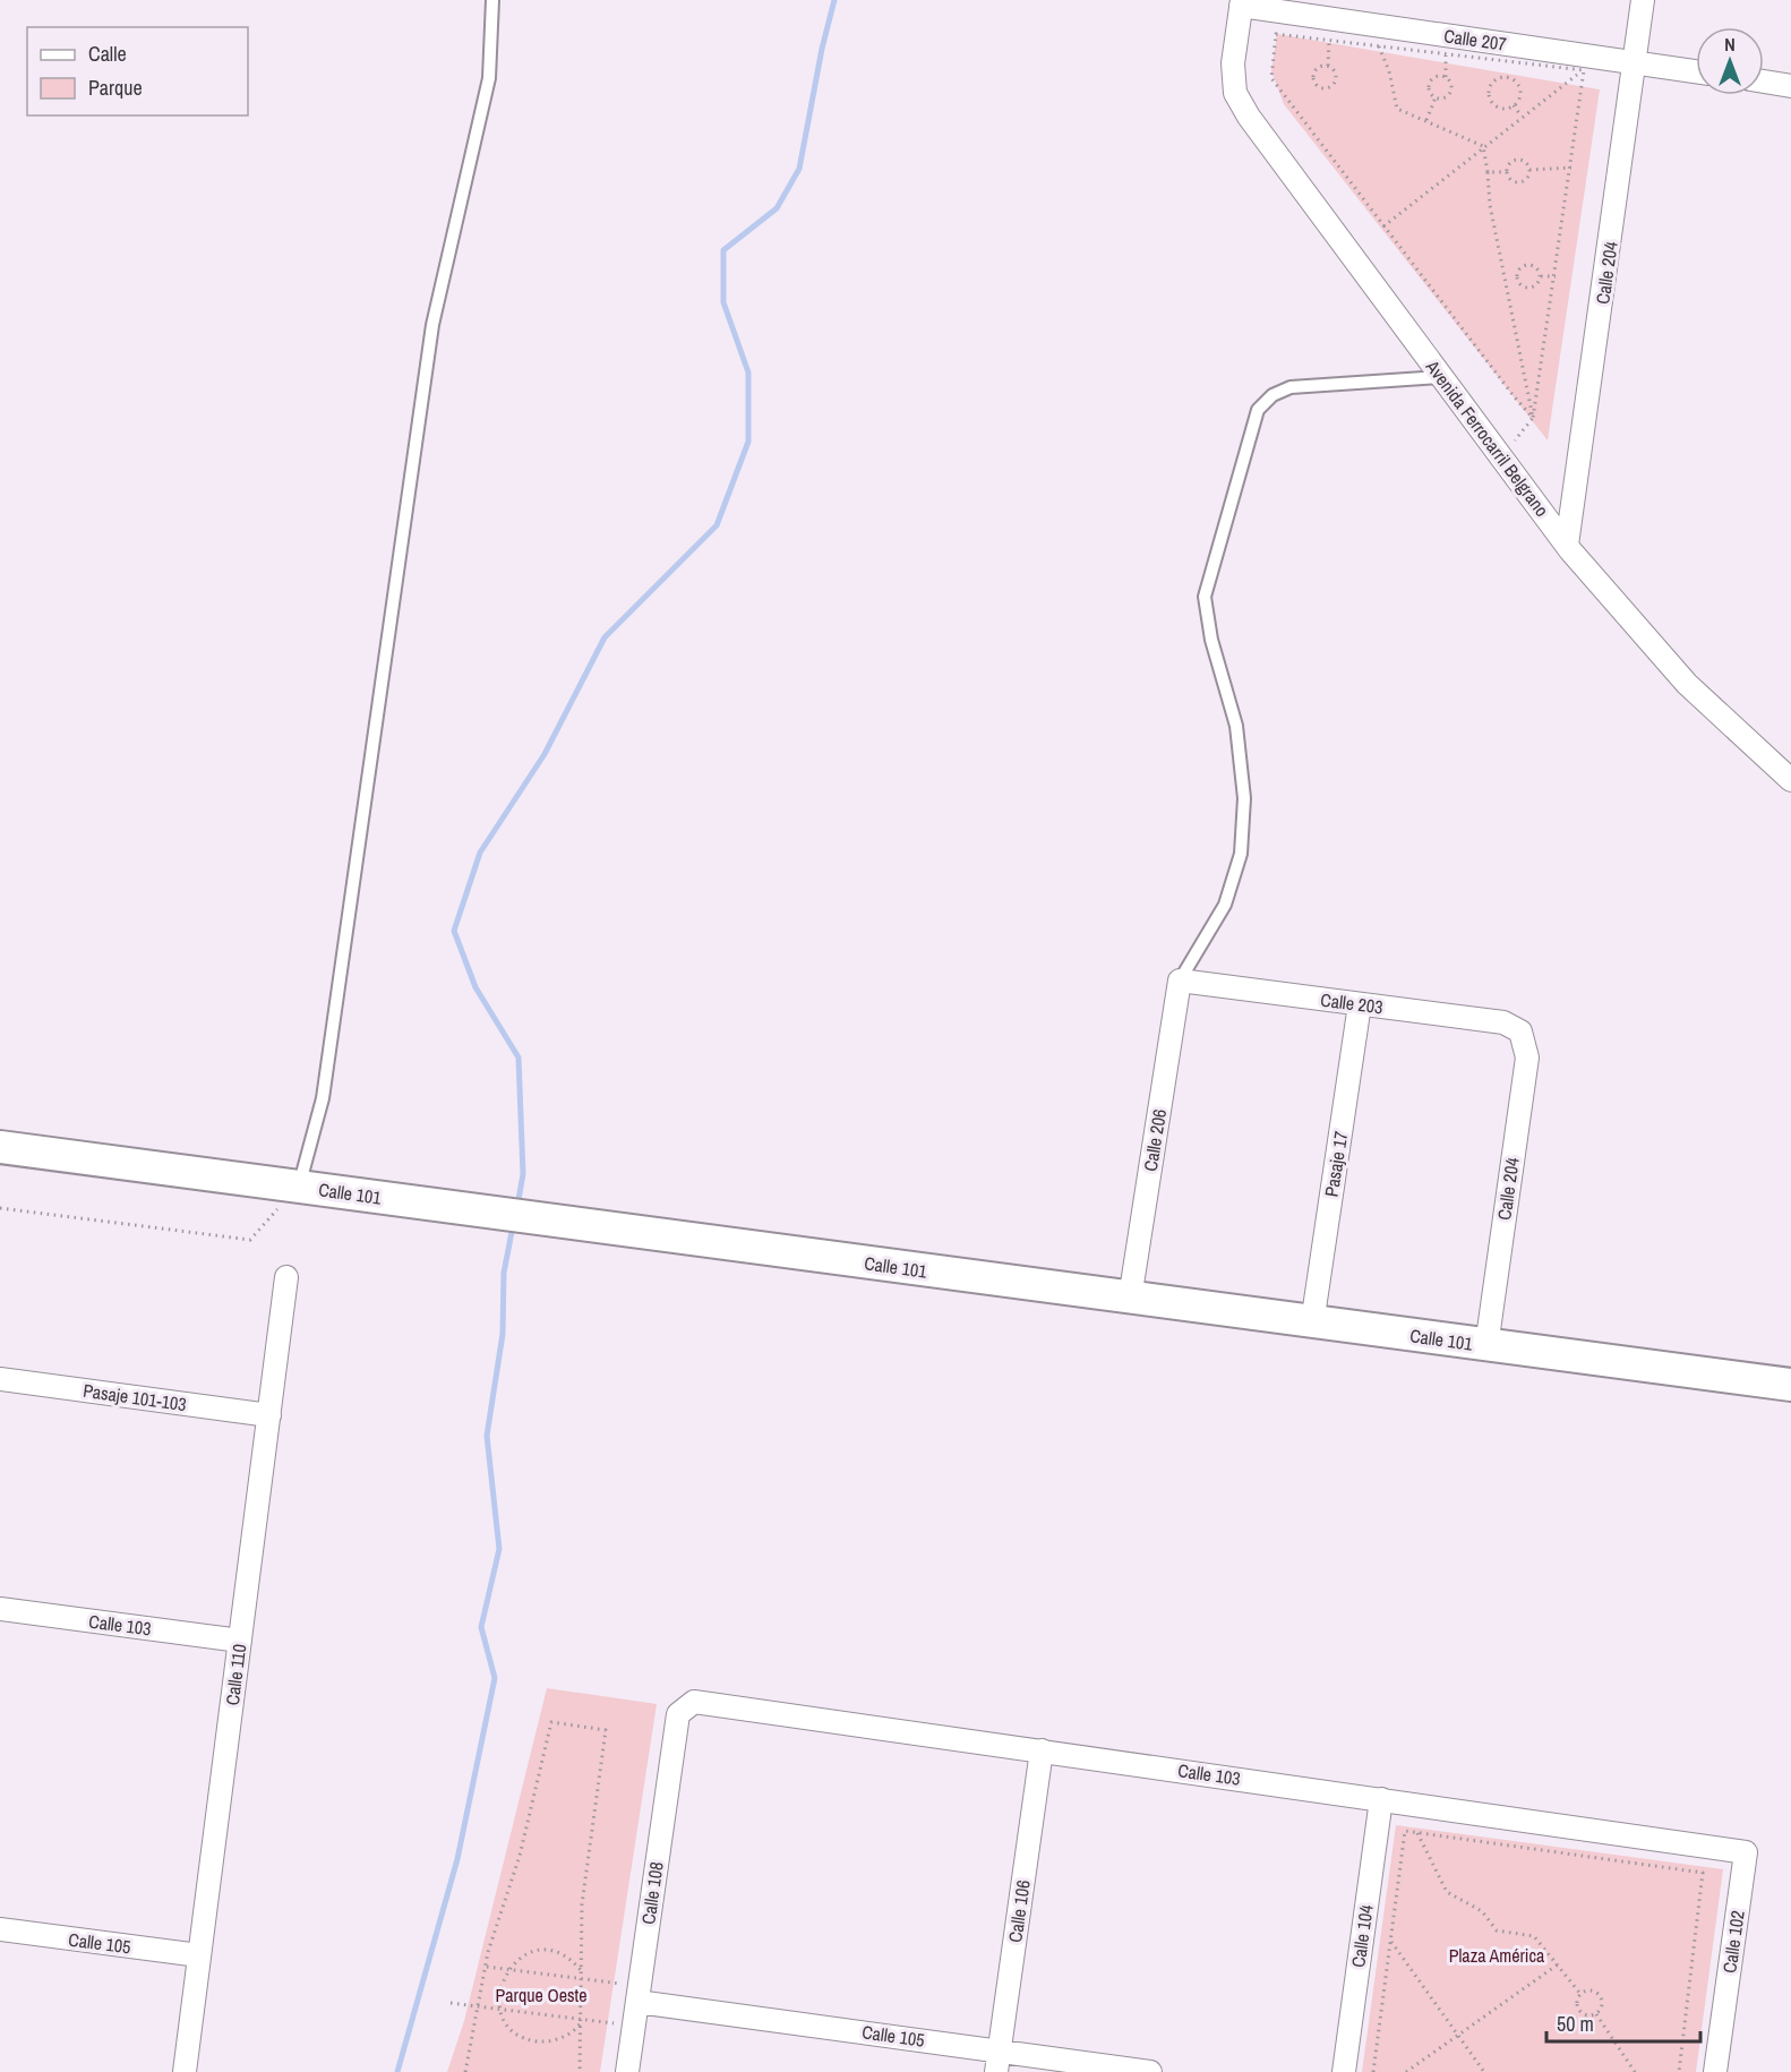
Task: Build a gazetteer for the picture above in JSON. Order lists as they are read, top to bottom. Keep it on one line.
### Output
{"streets":{"street":["Calle 207","Calle 204","Avenida Ferrocarril Belgrano","Calle 203","Calle 206","Pasaje 17","Calle 101","Pasaje 101-103","Calle 103","Calle 110","Calle 108","Calle 106","Calle 104","Calle 102","Calle 105"]},"crossings":[["Calle 207","Calle 204"],["Calle 207","Avenida Ferrocarril Belgrano"],["Calle 204","Avenida Ferrocarril Belgrano"],["Calle 204","Calle 203"],["Calle 204","Calle 101"],["Calle 203","Calle 206"],["Calle 203","Pasaje 17"],["Calle 206","Calle 101"],["Pasaje 17","Calle 101"],["Pasaje 101-103","Calle 110"],["Calle 103","Calle 110"],["Calle 103","Calle 108"],["Calle 103","Calle 106"],["Calle 103","Calle 104"],["Calle 103","Calle 102"],["Calle 110","Calle 105"],["Calle 108","Calle 105"],["Calle 106","Calle 105"]],"parks":["Plaza América","Parque Oeste"],"legend":["Calle","Parque"],"scale_bar":"50 m","north":"top"}
